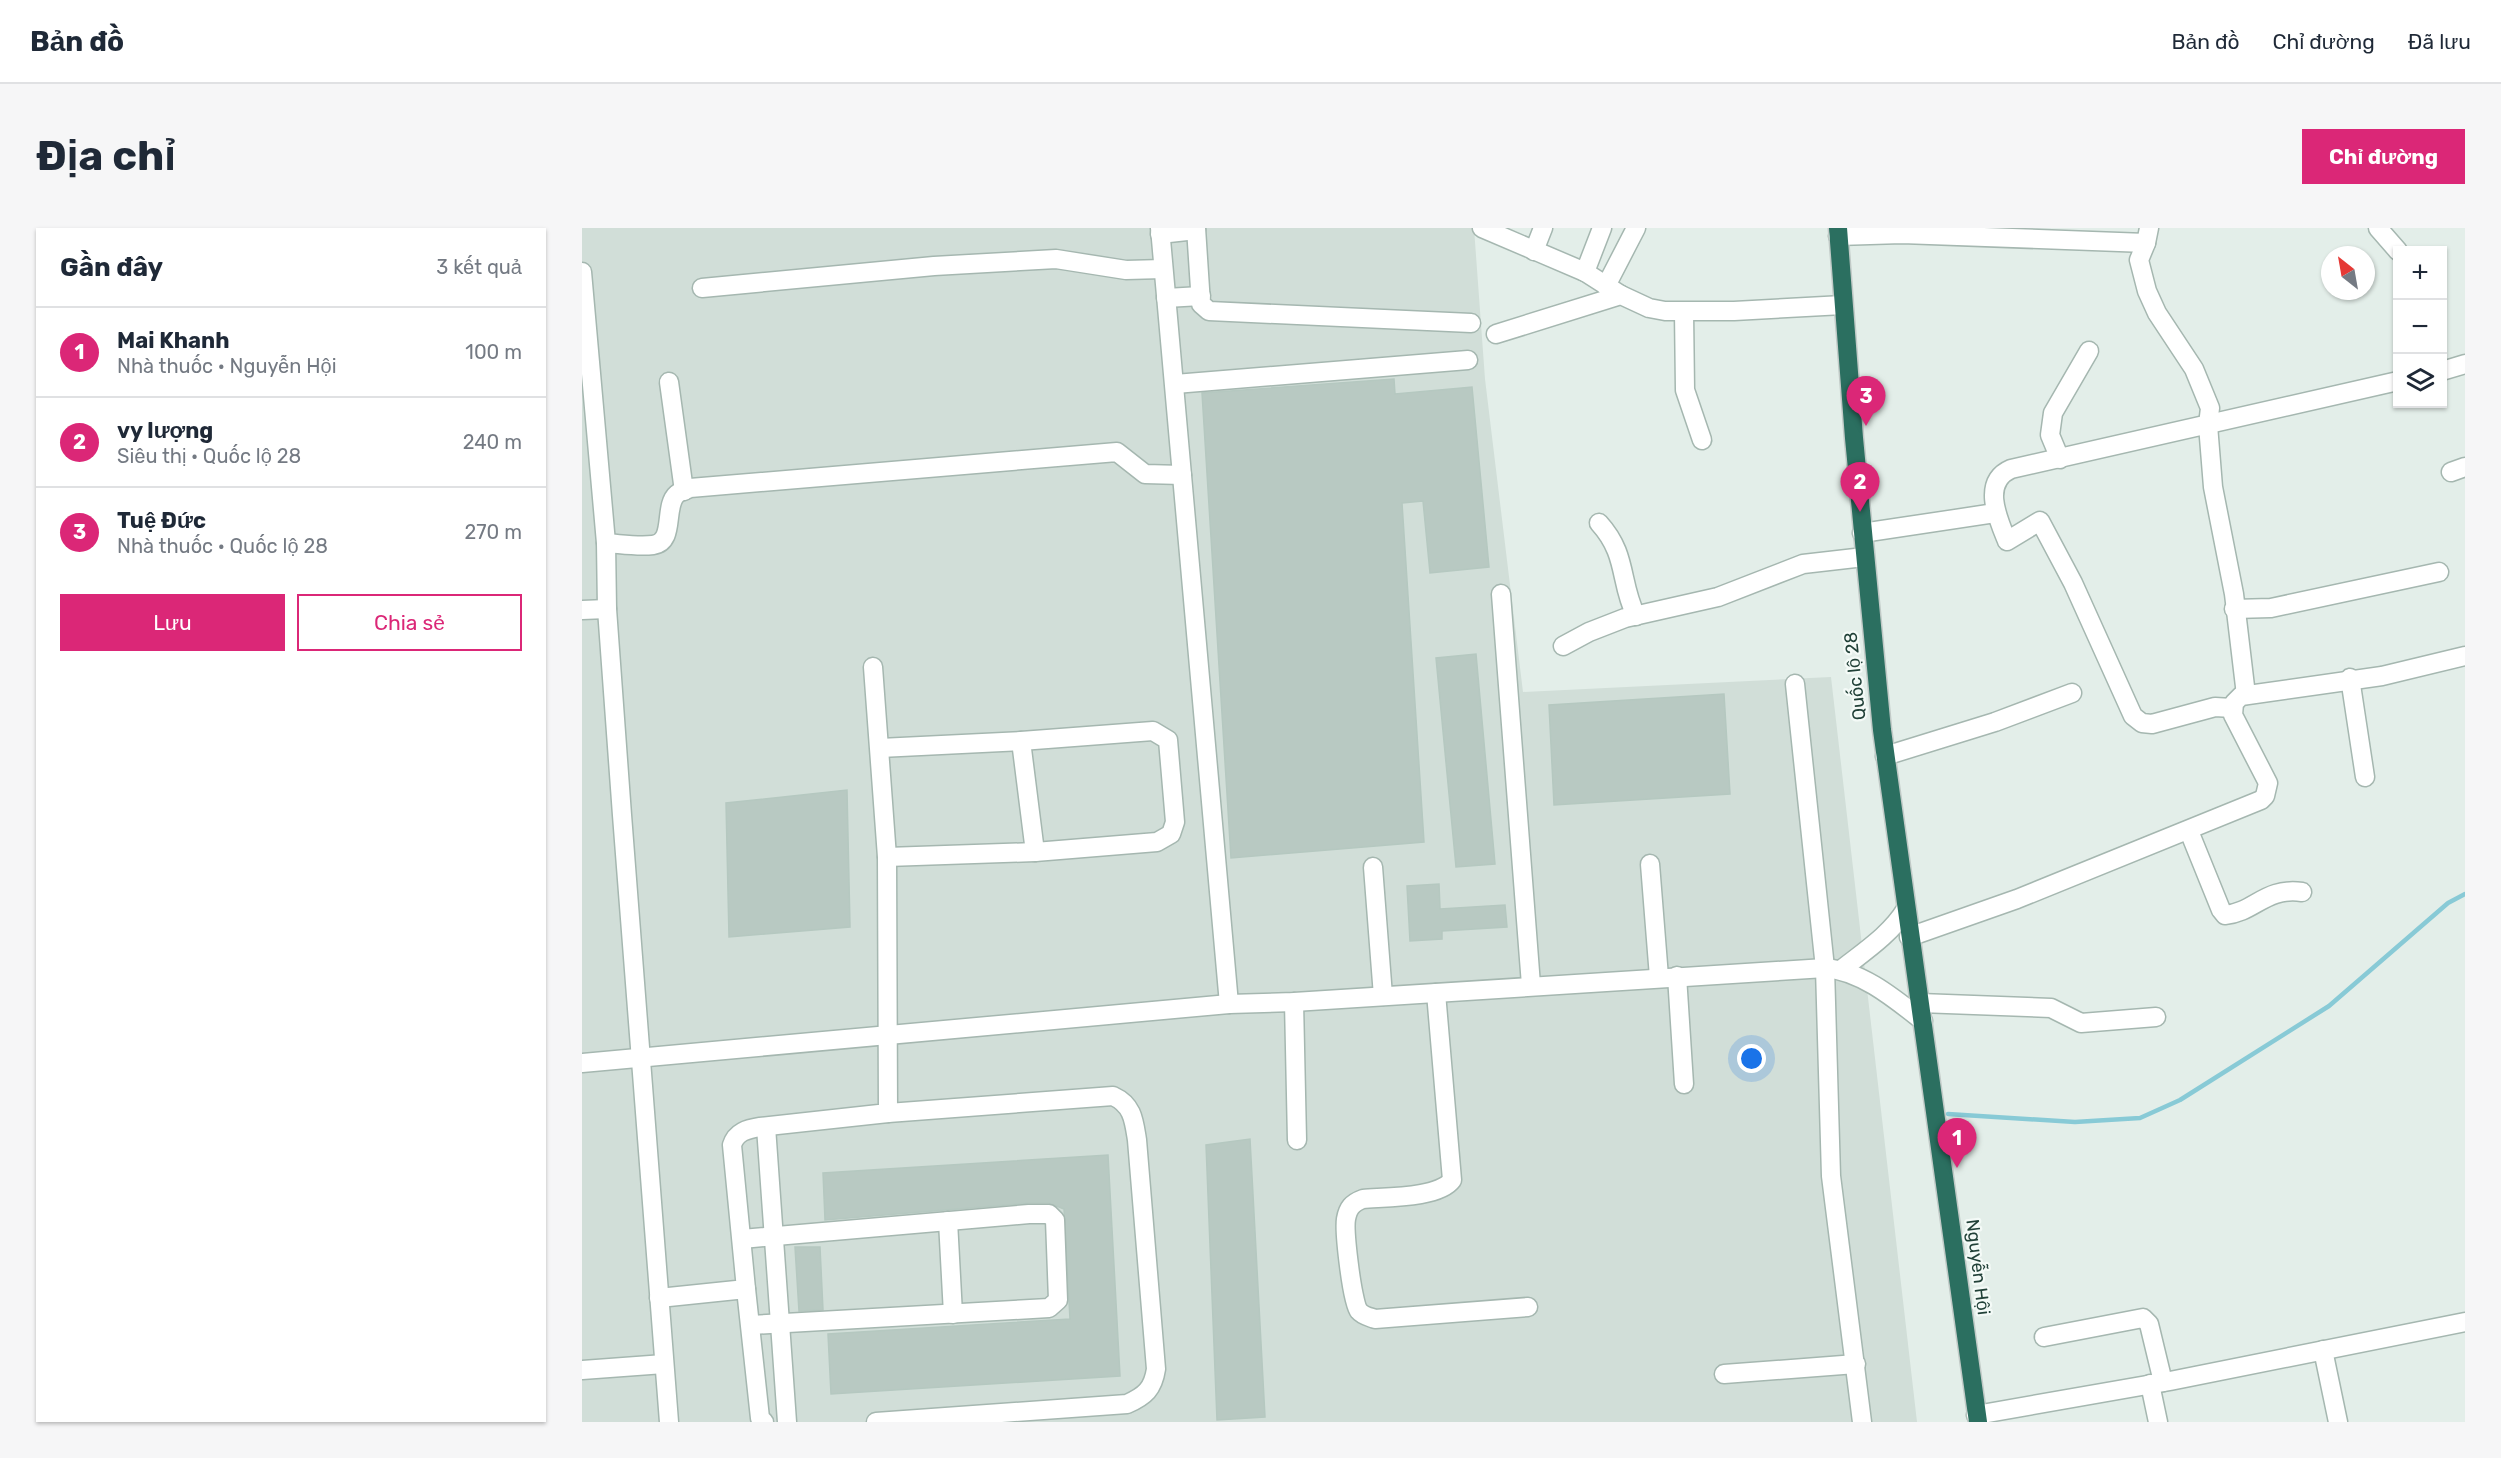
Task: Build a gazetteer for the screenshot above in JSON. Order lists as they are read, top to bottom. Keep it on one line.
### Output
{"streets":{"highway":["Quốc lộ 28","Nguyễn Hội"]},"crossings":[["Quốc lộ 28","Nguyễn Hội"]],"north":"top left","page":{"header":"Bản đồ","nav":["Bản đồ","Chỉ đường","Đã lưu"],"buttons":["Chỉ đường",["Lưu","Chia sẻ"]],"title":"Địa chỉ","heading":["Gần đây","3 kết quả"],"map_buttons":["+","−"],"list":[{"mark":"1","name":"Mai Khanh","note":"Nhà thuốc · Nguyễn Hội","value":"100 m"},{"mark":"2","name":"vy lượng","note":"Siêu thị · Quốc lộ 28","value":"240 m"},{"mark":"3","name":"Tuệ Đức","note":"Nhà thuốc · Quốc lộ 28","value":"270 m"}],"pins":["3","2","1"]}}
